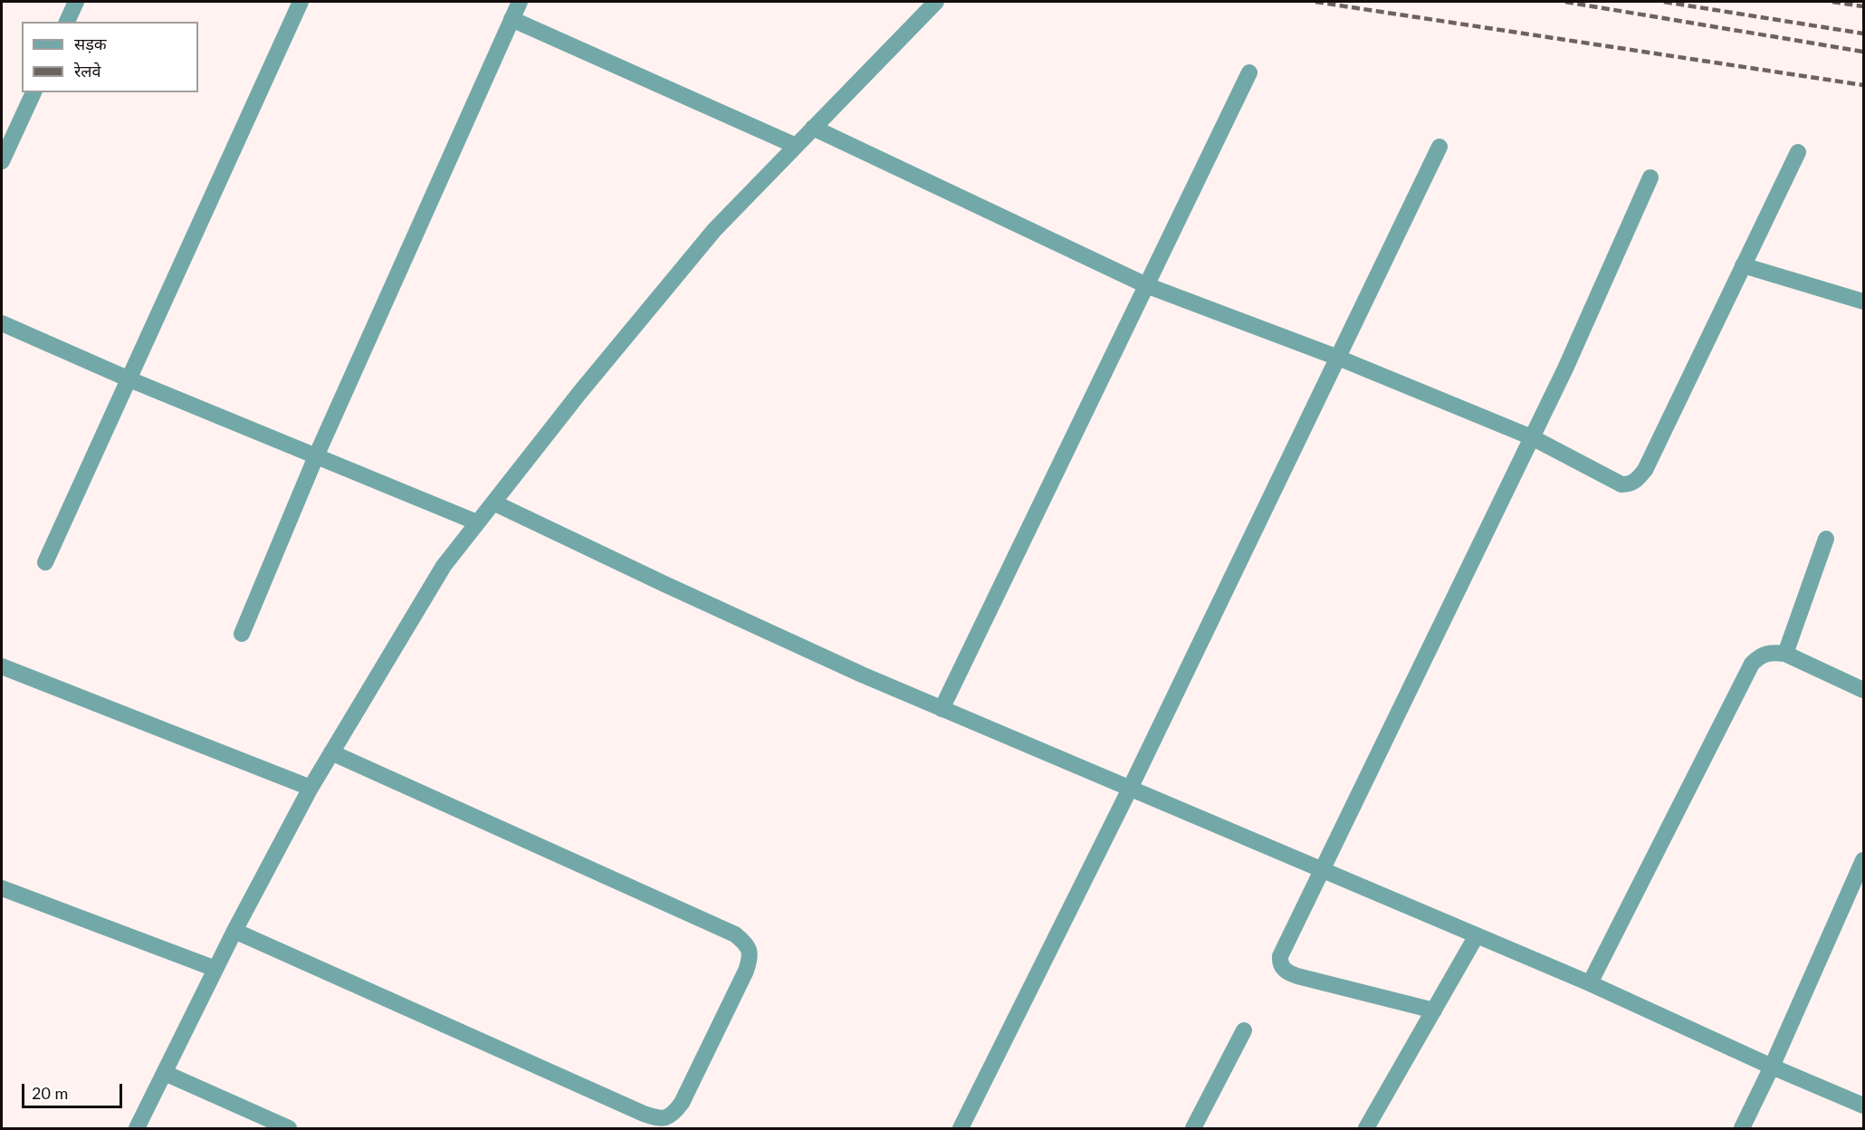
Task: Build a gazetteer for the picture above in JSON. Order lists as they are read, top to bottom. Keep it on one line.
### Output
{"legend":["सड़क","रेलवे"],"scale_bar":"20 m"}
